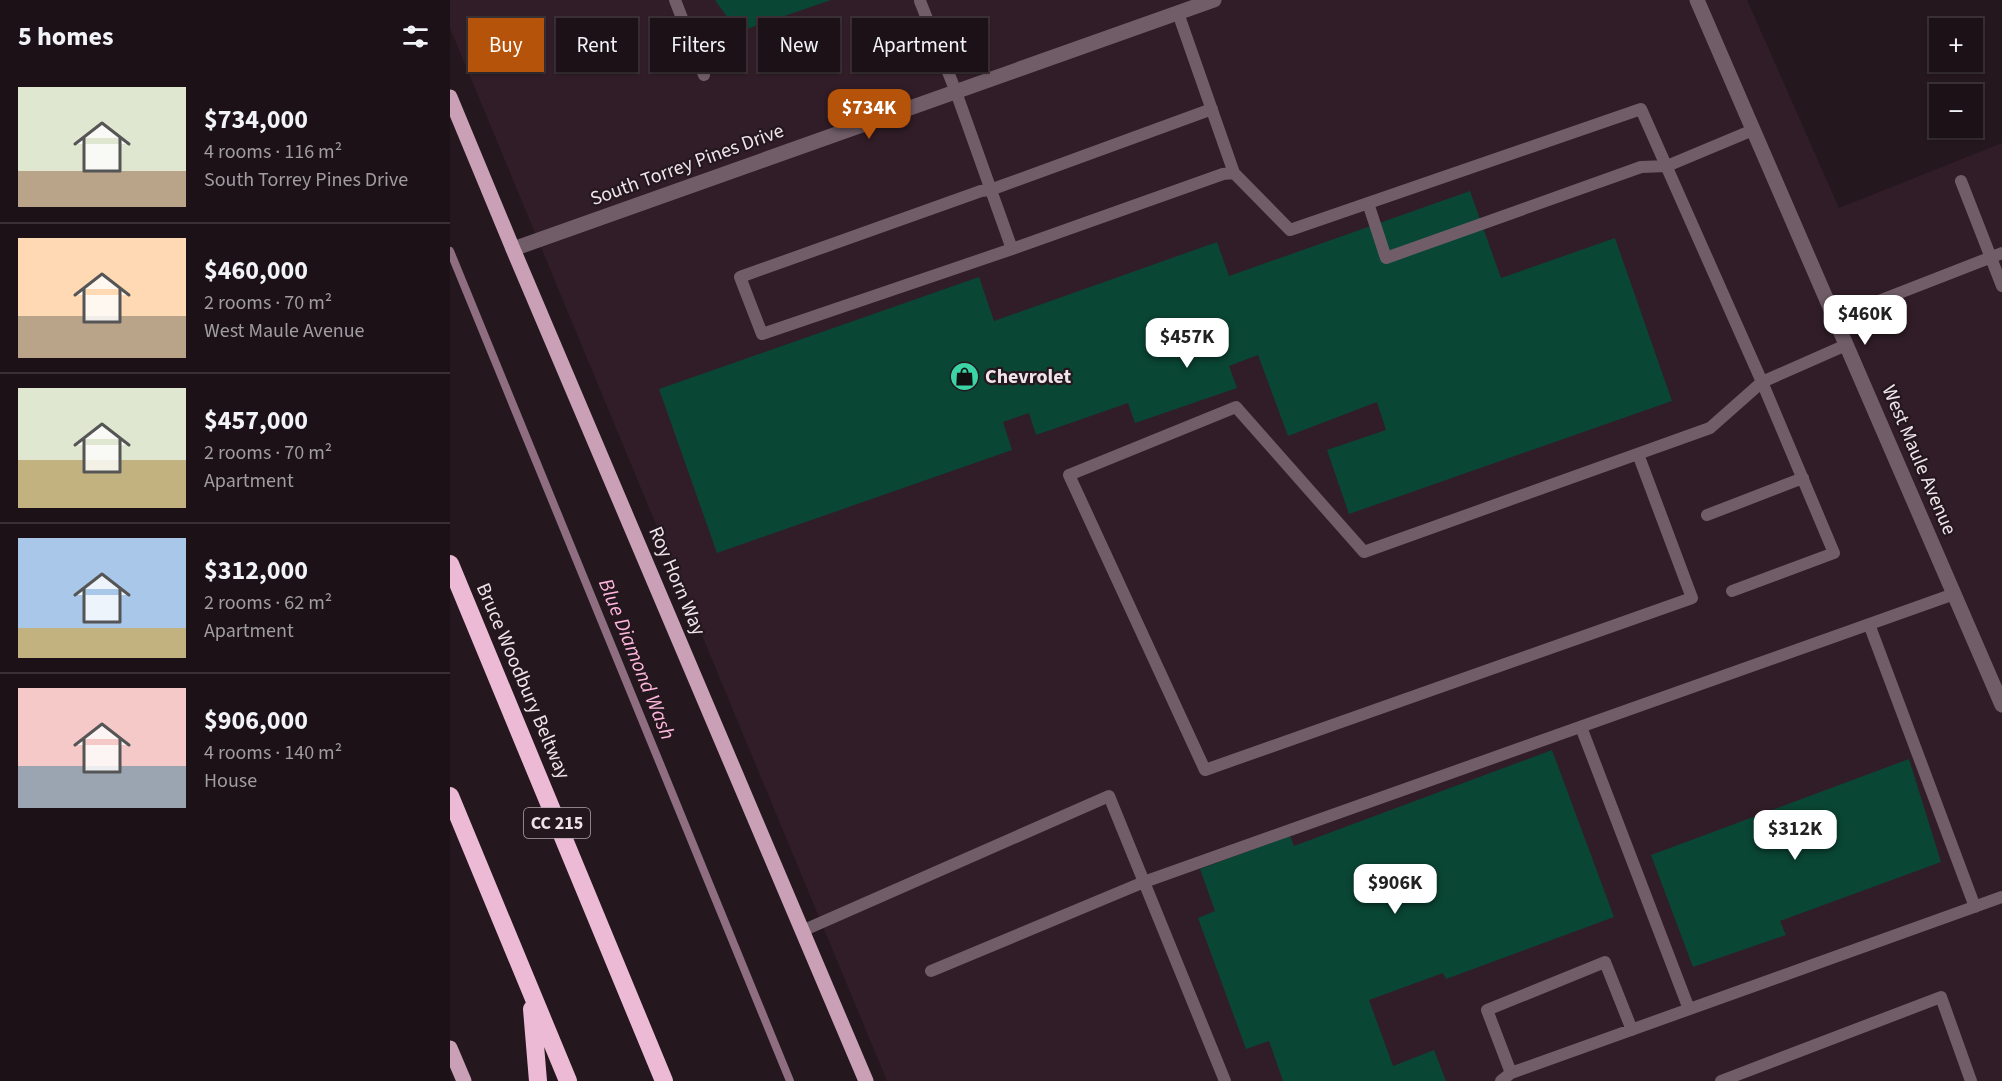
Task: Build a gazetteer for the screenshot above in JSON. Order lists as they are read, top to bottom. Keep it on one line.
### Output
{"streets":{"highway":["Bruce Woodbury Beltway","CC 215"],"main road":["Roy Horn Way"],"street":["South Torrey Pines Drive","West Maule Avenue"]},"crossings":[["South Torrey Pines Drive","Roy Horn Way"]],"water":["Blue Diamond Wash"],"places":{"shop":["Chevrolet"]},"page":{"heading":"5 homes","map_buttons":["+","−"],"chip":["Buy","Rent","Filters","New","Apartment"],"list":[{"name":"$734,000","note":"4 rooms · 116 m² · South Torrey Pines Drive"},{"name":"$460,000","note":"2 rooms · 70 m² · West Maule Avenue"},{"name":"$457,000","note":"2 rooms · 70 m² · Apartment"},{"name":"$312,000","note":"2 rooms · 62 m² · Apartment"},{"name":"$906,000","note":"4 rooms · 140 m² · House"}],"price":["$734K","$460K","$457K","$312K","$906K"]}}
